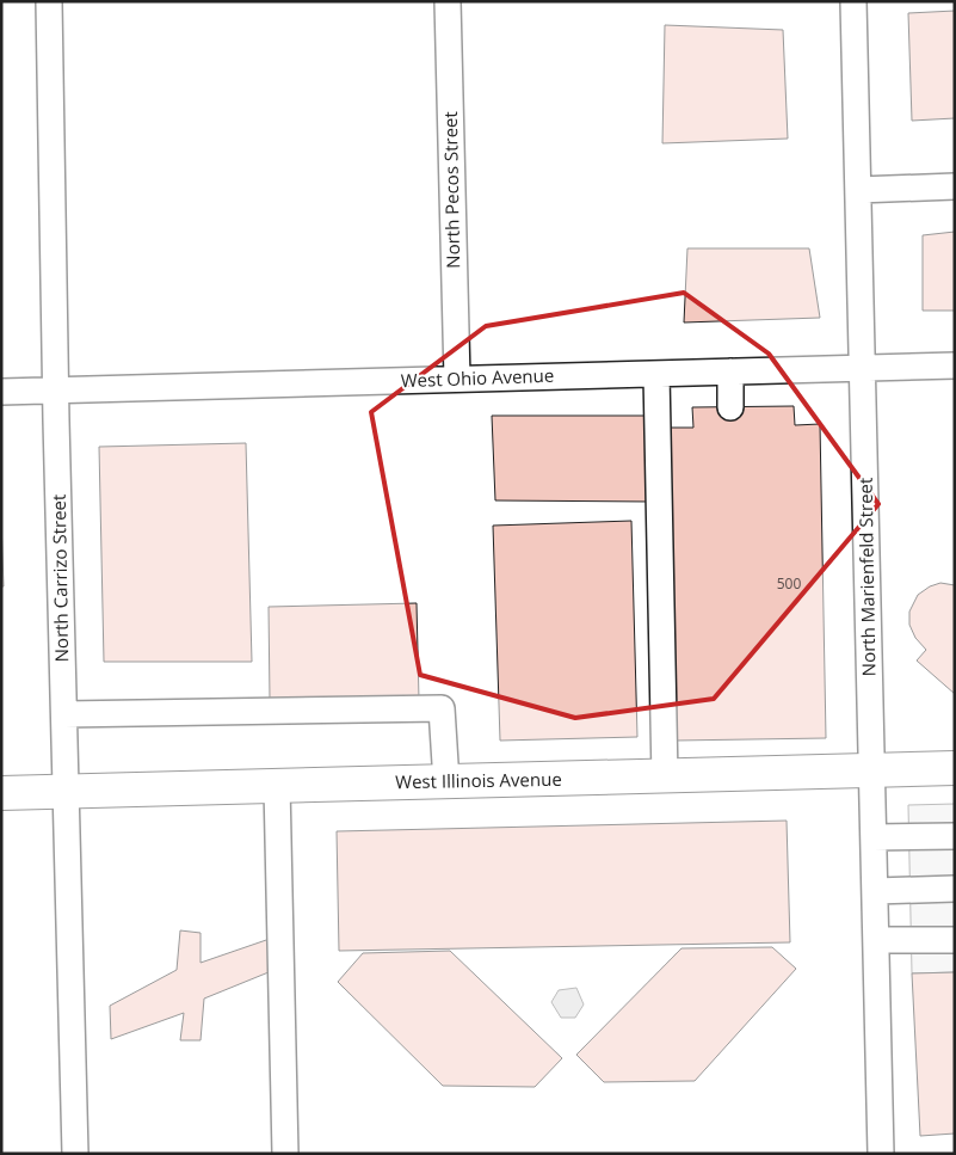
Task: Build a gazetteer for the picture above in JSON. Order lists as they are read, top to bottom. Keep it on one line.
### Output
{"streets":{"main road":["West Illinois Avenue"],"street":["North Pecos Street","West Ohio Avenue","North Marienfeld Street","North Carrizo Street"]},"crossings":[["North Pecos Street","West Ohio Avenue"],["West Ohio Avenue","North Marienfeld Street"],["West Ohio Avenue","North Carrizo Street"],["North Marienfeld Street","West Illinois Avenue"],["North Carrizo Street","West Illinois Avenue"]],"house_numbers":["500"]}
